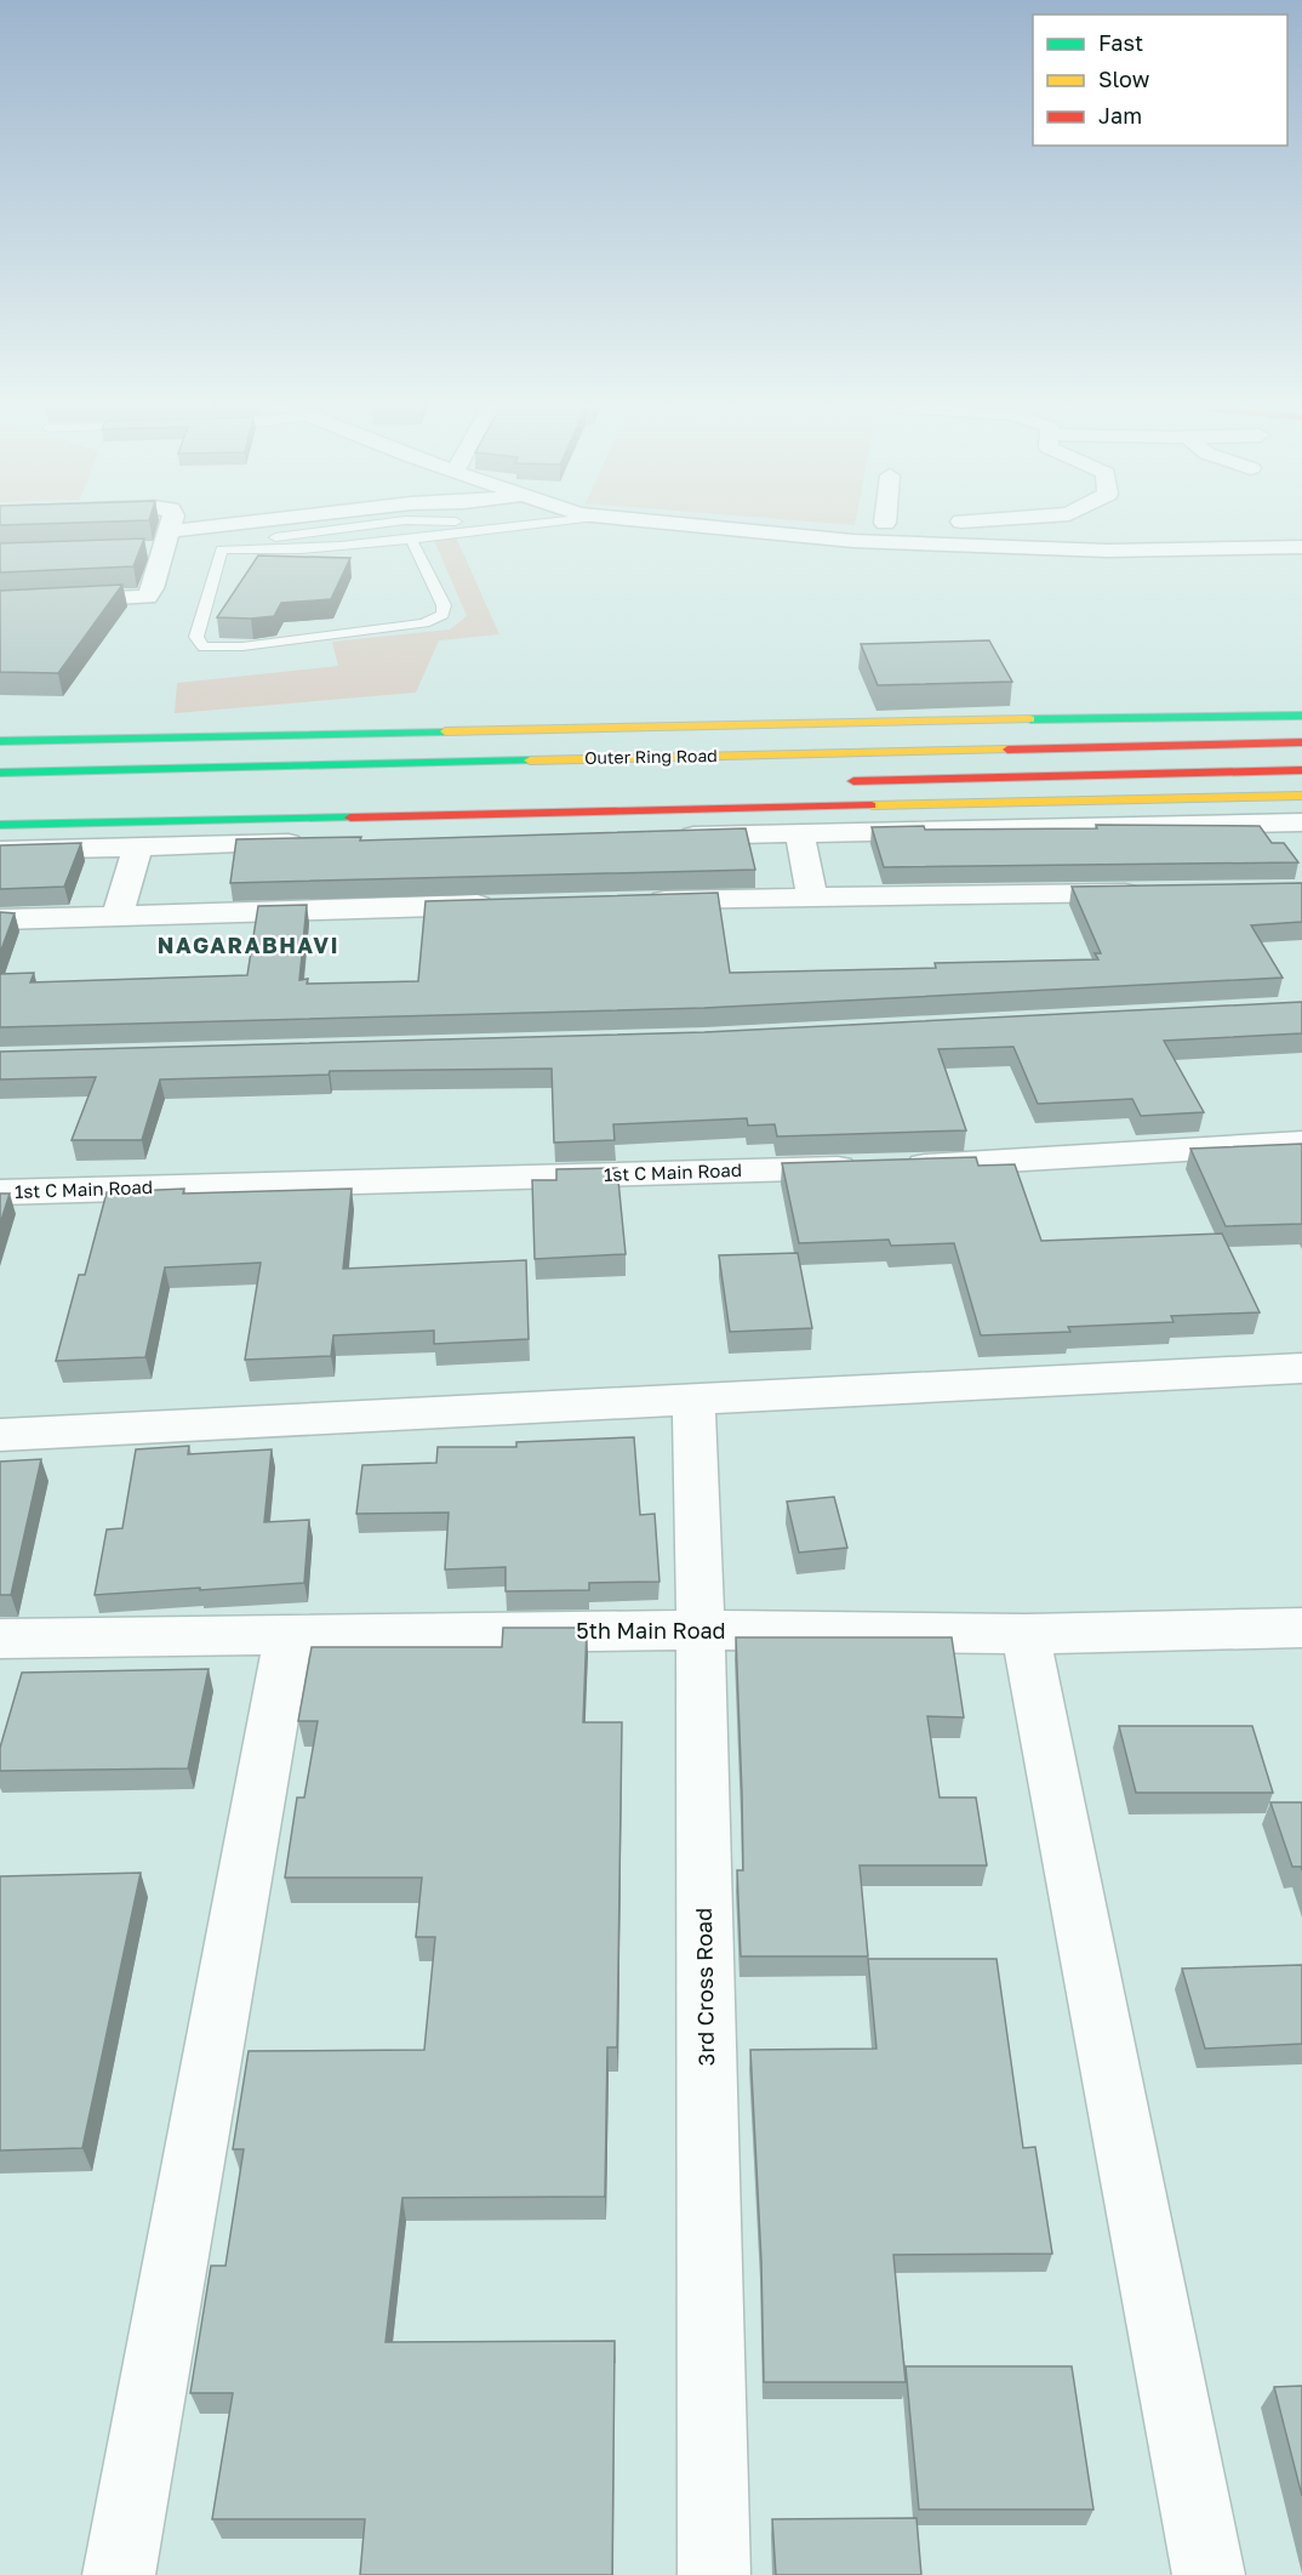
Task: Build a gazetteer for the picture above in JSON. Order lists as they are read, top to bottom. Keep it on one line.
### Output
{"streets":{"main road":["Outer Ring Road"],"street":["1st C Main Road","5th Main Road","3rd Cross Road"]},"crossings":[["5th Main Road","3rd Cross Road"]],"districts":["NAGARABHAVI"],"legend":["Fast","Slow","Jam"]}
